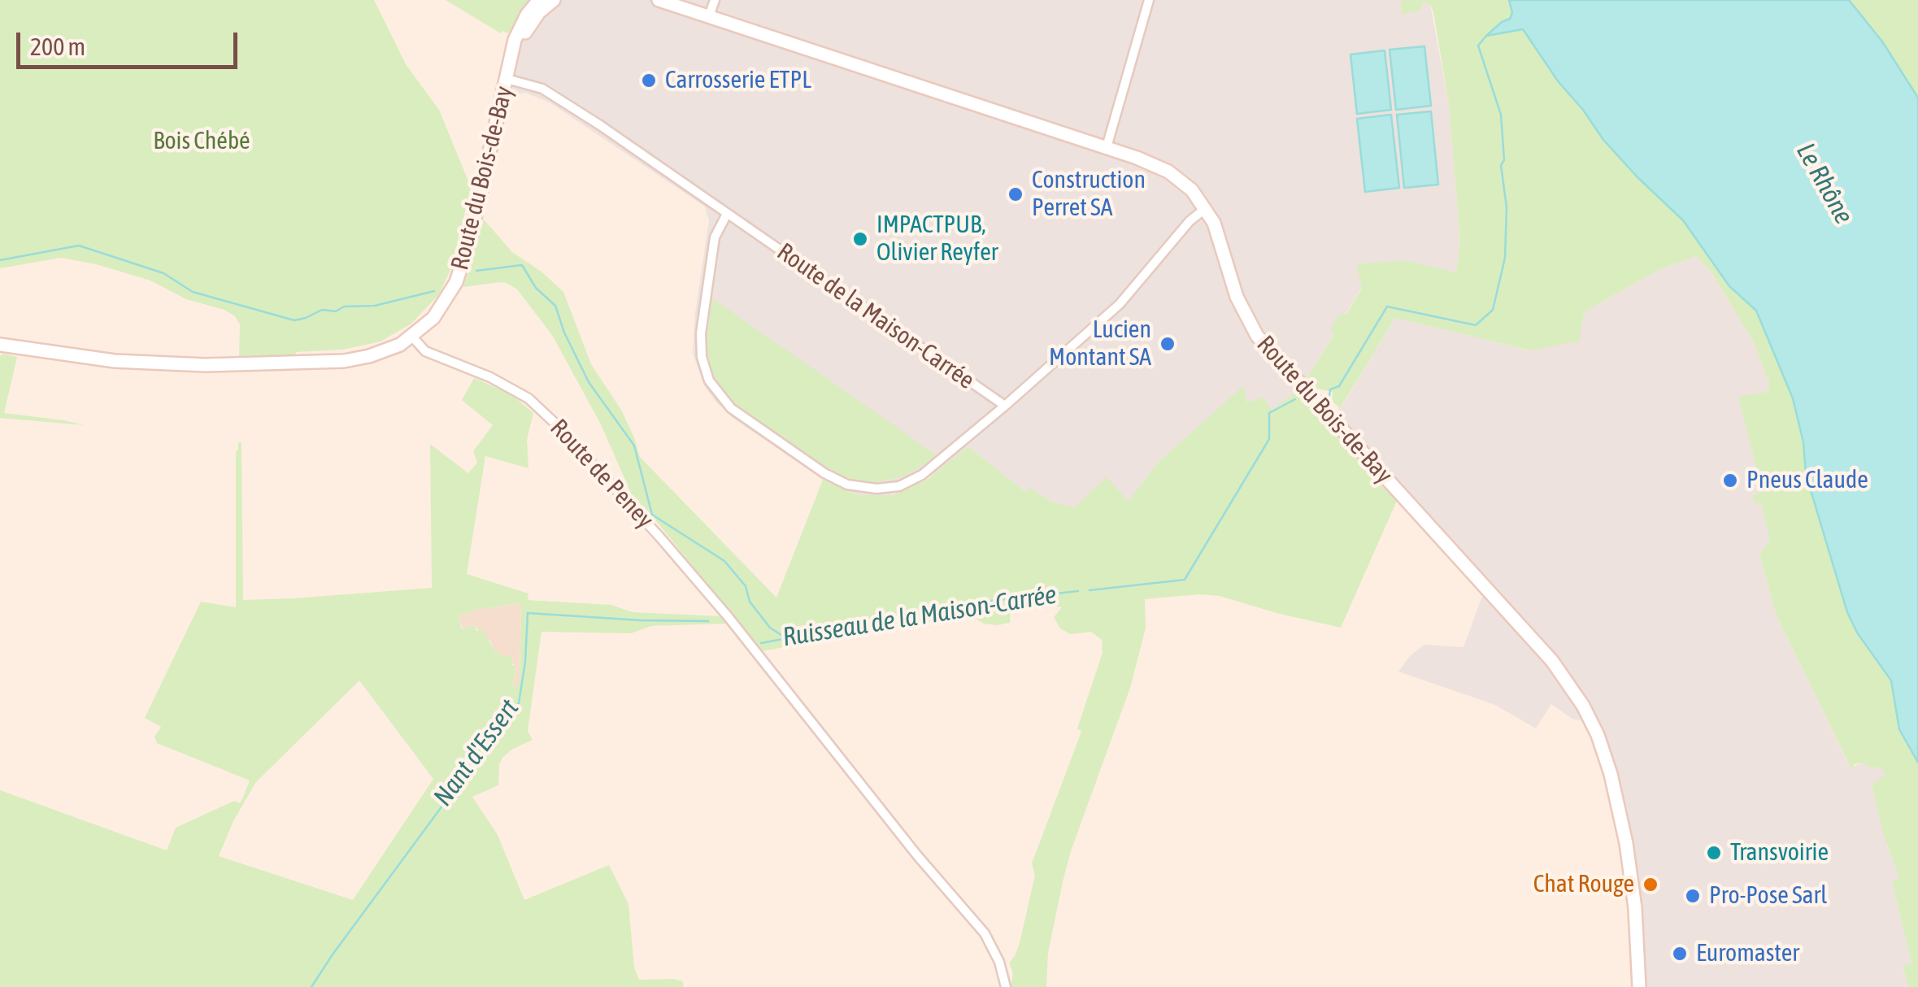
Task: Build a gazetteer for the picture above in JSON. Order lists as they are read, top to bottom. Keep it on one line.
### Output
{"streets":{"main road":["Route du Bois-de-Bay"],"street":["Route de la Maison-Carrée","Route de Peney"]},"crossings":[["Route du Bois-de-Bay","Route de la Maison-Carrée"],["Route du Bois-de-Bay","Route de Peney"]],"water":["Le Rhône","Ruisseau de la Maison-Carrée","Nant d'Essert"],"parks":["Bois Chébé"],"places":["Carrosserie ETPL","Construction Perret SA","IMPACTPUB, Olivier Reyfer","Lucien Montant SA","Pneus Claude","Transvoirie","Chat Rouge","Pro-Pose Sarl","Euromaster"],"scale_bar":"200 m"}
